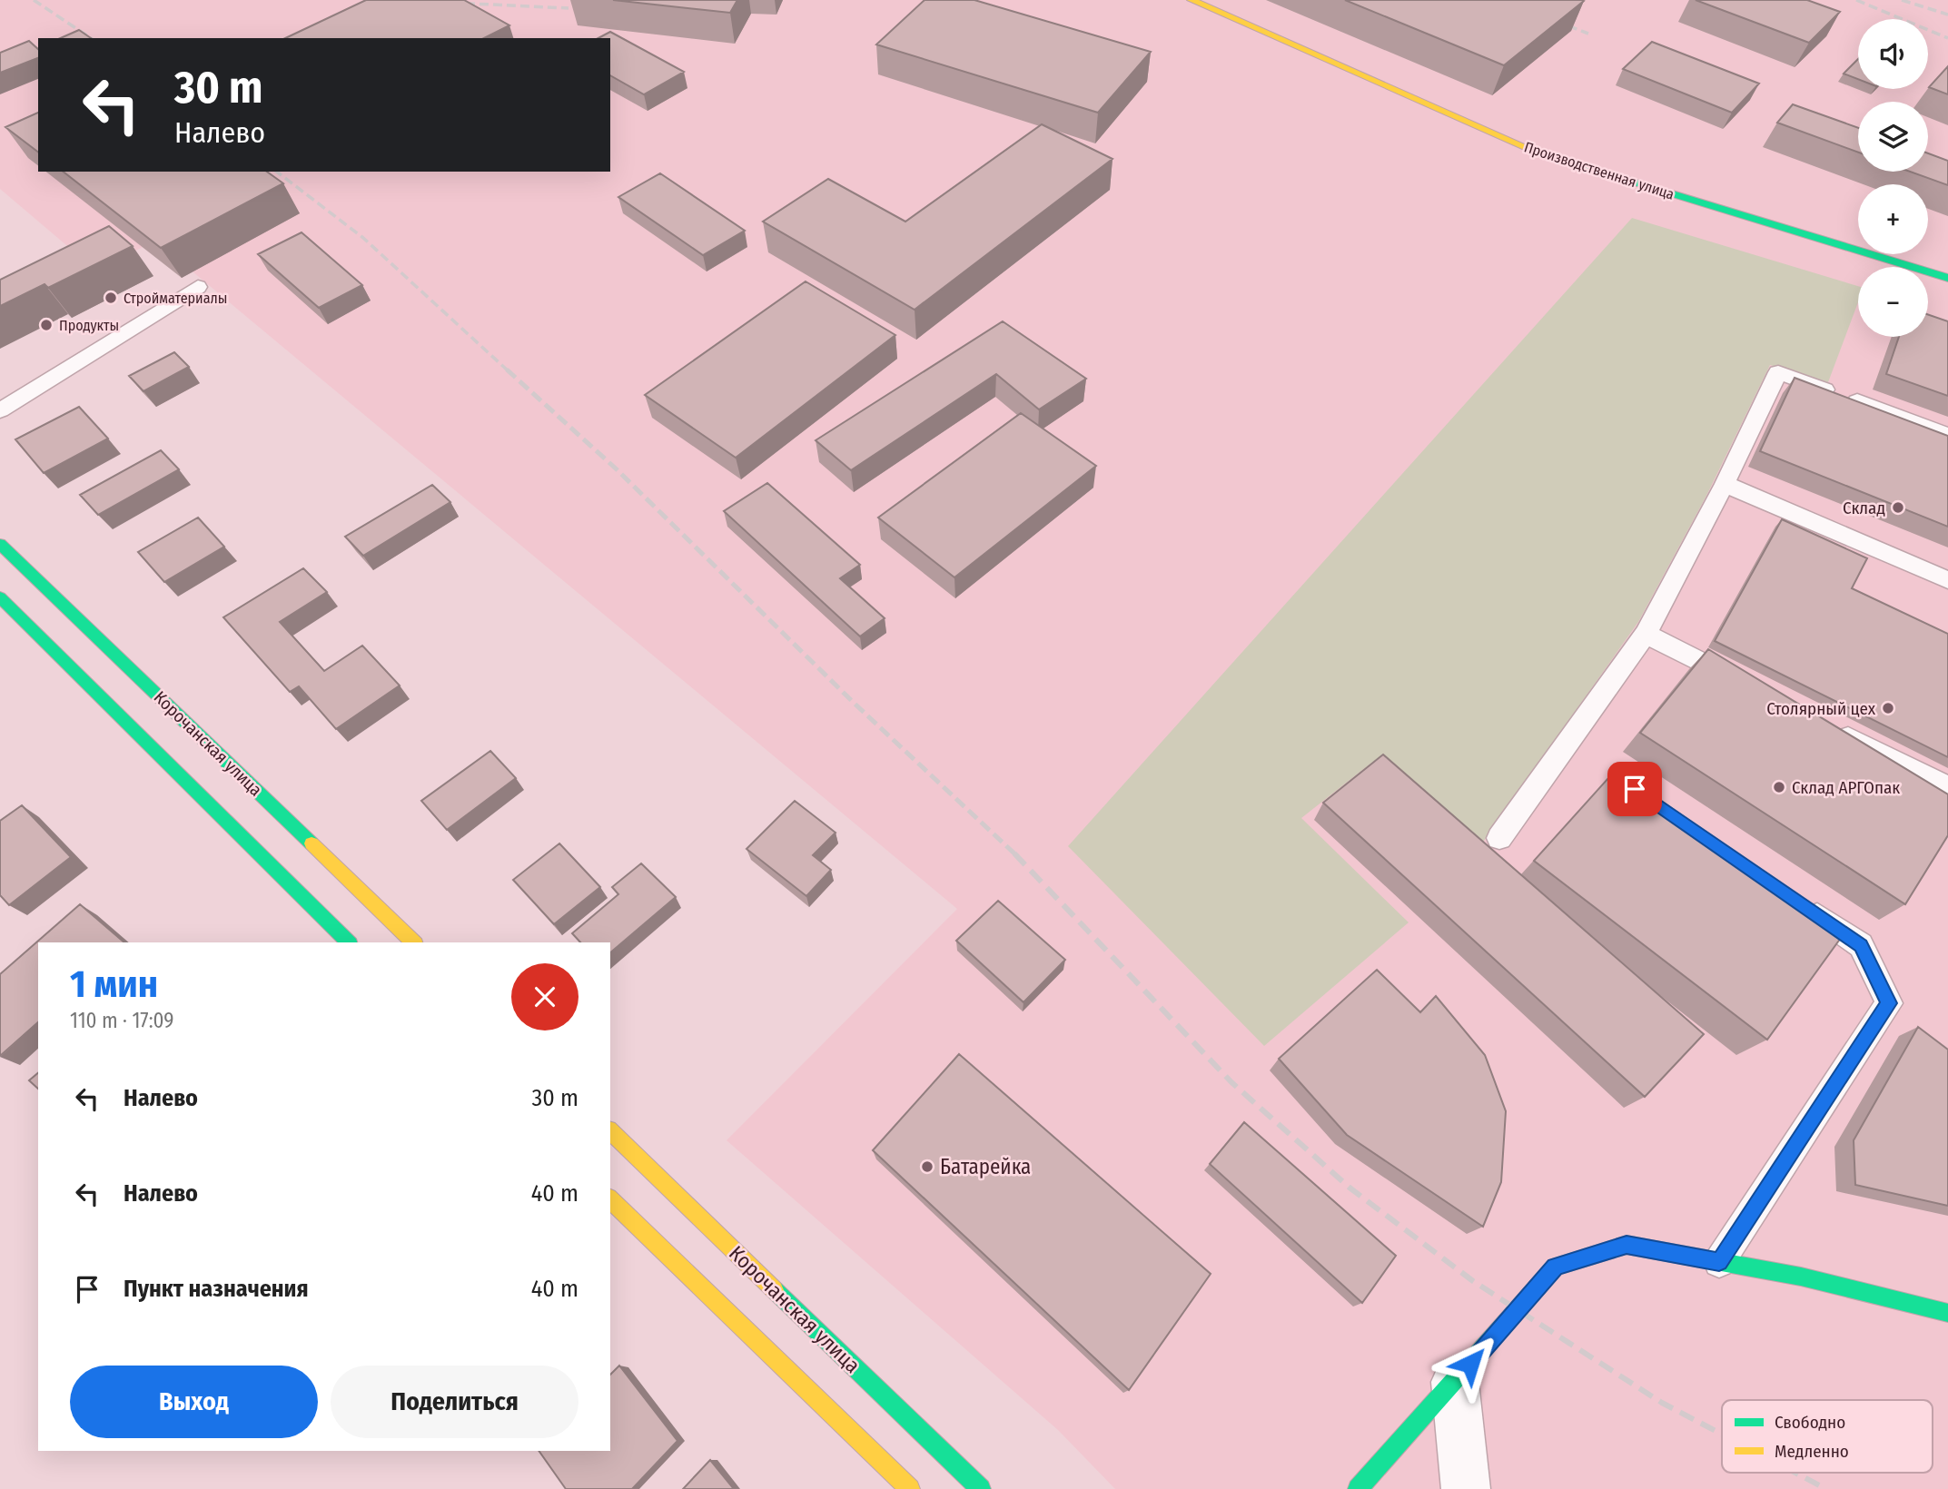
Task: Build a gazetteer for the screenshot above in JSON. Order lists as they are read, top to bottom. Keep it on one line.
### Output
{"streets":{"main road":["Производственная улица","Корочанская улица"]},"places":["Стройматериалы","Продукты","Склад","Столярный цех","Склад АРГОпак","Батарейка"],"legend":["Свободно","Медленно"],"page":{"map_buttons":["+","−"],"turn":["30 m","Налево"],"heading":["1 мин","110 m · 17:09"],"list":[{"name":"Налево","value":"30 m"},{"name":"Налево","value":"40 m"},{"name":"Пункт назначения","value":"40 m"}],"buttons":["Выход","Поделиться"]}}
